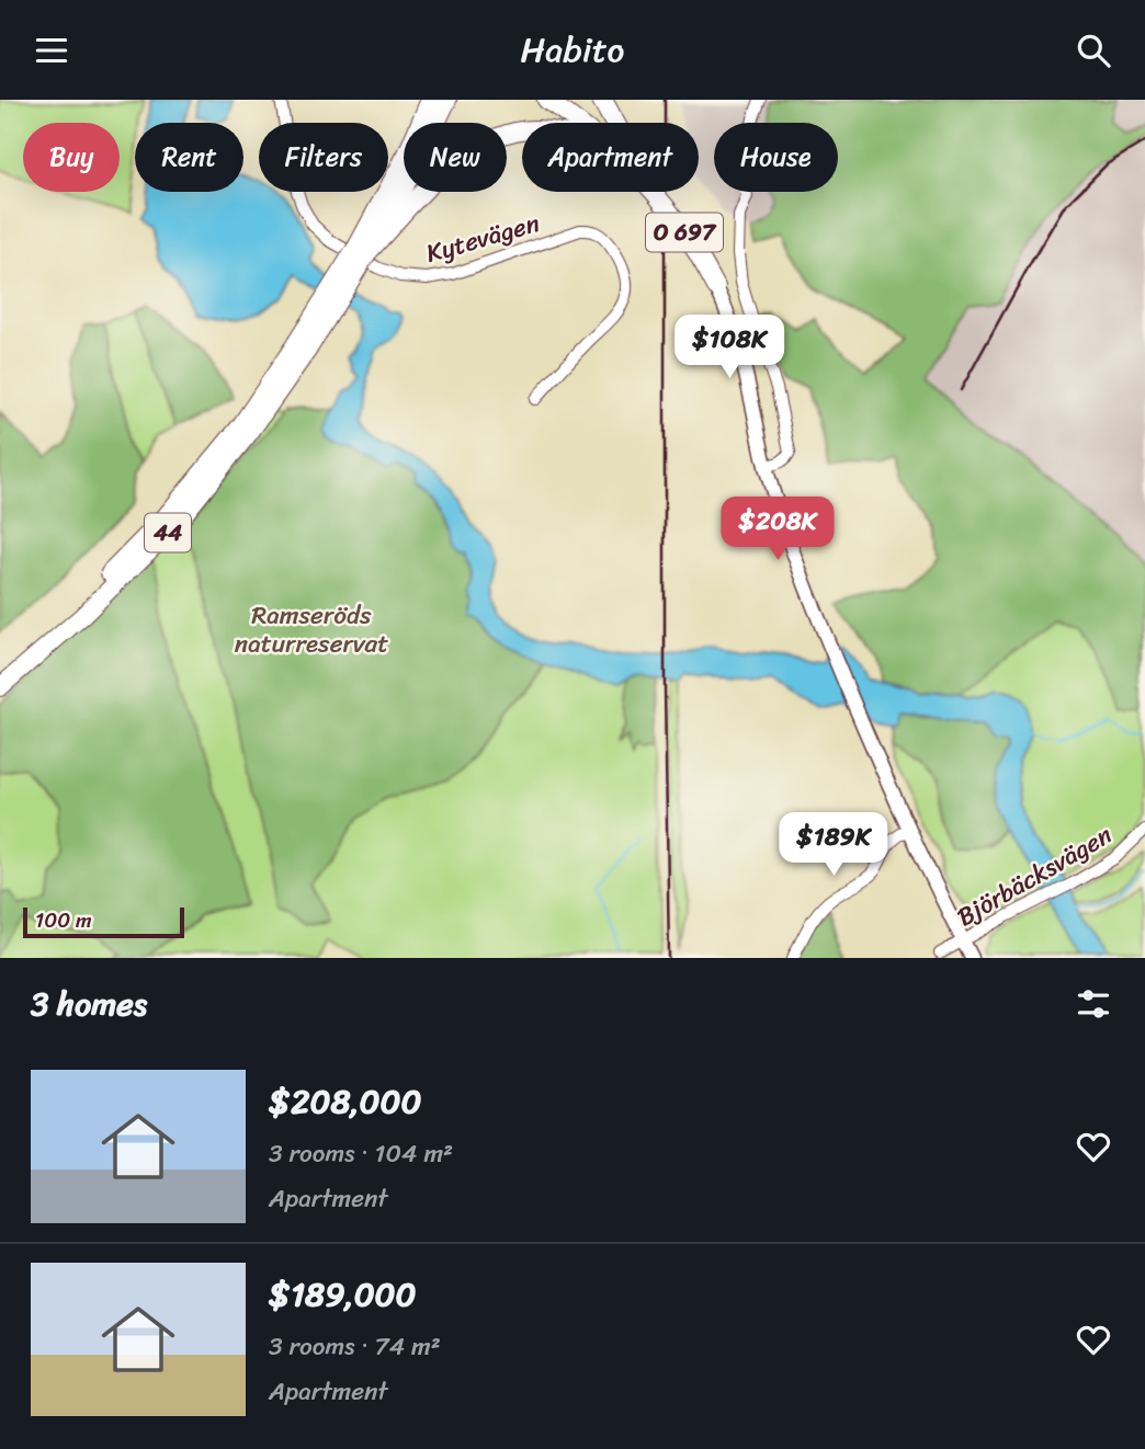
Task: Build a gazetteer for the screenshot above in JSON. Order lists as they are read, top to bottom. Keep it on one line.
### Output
{"streets":{"highway":["O 697"],"main road":["44"],"street":["Kytevägen","Björbäcksvägen"]},"crossings":[["O 697","Björbäcksvägen"]],"parks":["Ramseröds naturreservat"],"scale_bar":"100 m","page":{"header":"Habito","chip":["Buy","Rent","Filters","New","Apartment","House"],"price":["$108K","$208K","$189K"],"scale":"100 m","heading":"3 homes","list":[{"name":"$208,000","note":"3 rooms · 104 m² · Apartment"},{"name":"$189,000","note":"3 rooms · 74 m² · Apartment"}]}}
